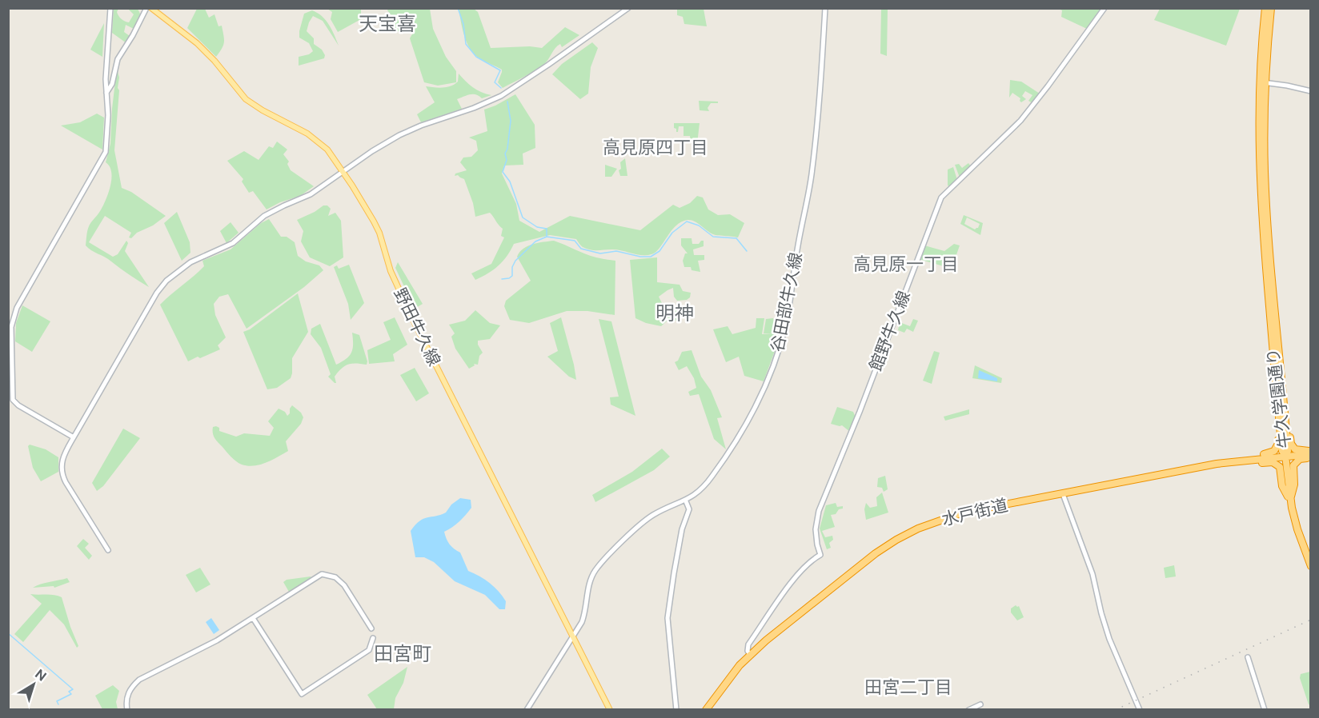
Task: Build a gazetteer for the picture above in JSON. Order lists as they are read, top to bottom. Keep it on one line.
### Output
{"streets":{"highway":["牛久学園通り","水戸街道"],"main road":["野田牛久線"],"street":["谷田部牛久線","館野牛久線"]},"crossings":[["谷田部牛久線","野田牛久線"],["館野牛久線","水戸街道"],["牛久学園通り","水戸街道"]],"districts":["天宝喜","高見原四丁目","高見原一丁目","明神","田宮町","田宮二丁目"],"north":"top right"}
